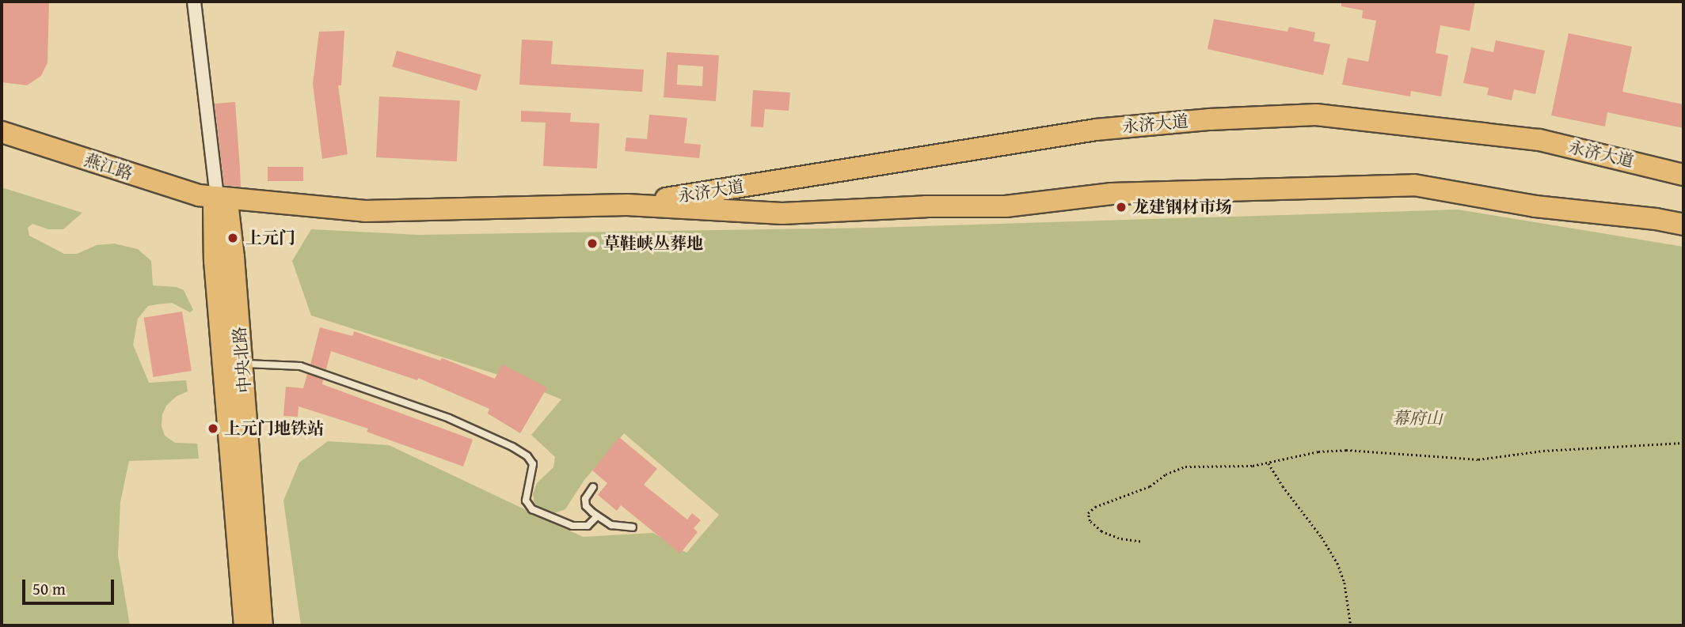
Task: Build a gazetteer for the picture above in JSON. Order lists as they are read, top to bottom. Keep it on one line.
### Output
{"streets":{"main road":["永济大道","燕江路","中央北路"]},"crossings":[["永济大道","燕江路"],["永济大道","中央北路"],["燕江路","中央北路"]],"parks":["幕府山"],"places":["龙建钢材市场","上元门","草鞋峡丛葬地","上元门地铁站"],"scale_bar":"50 m"}
